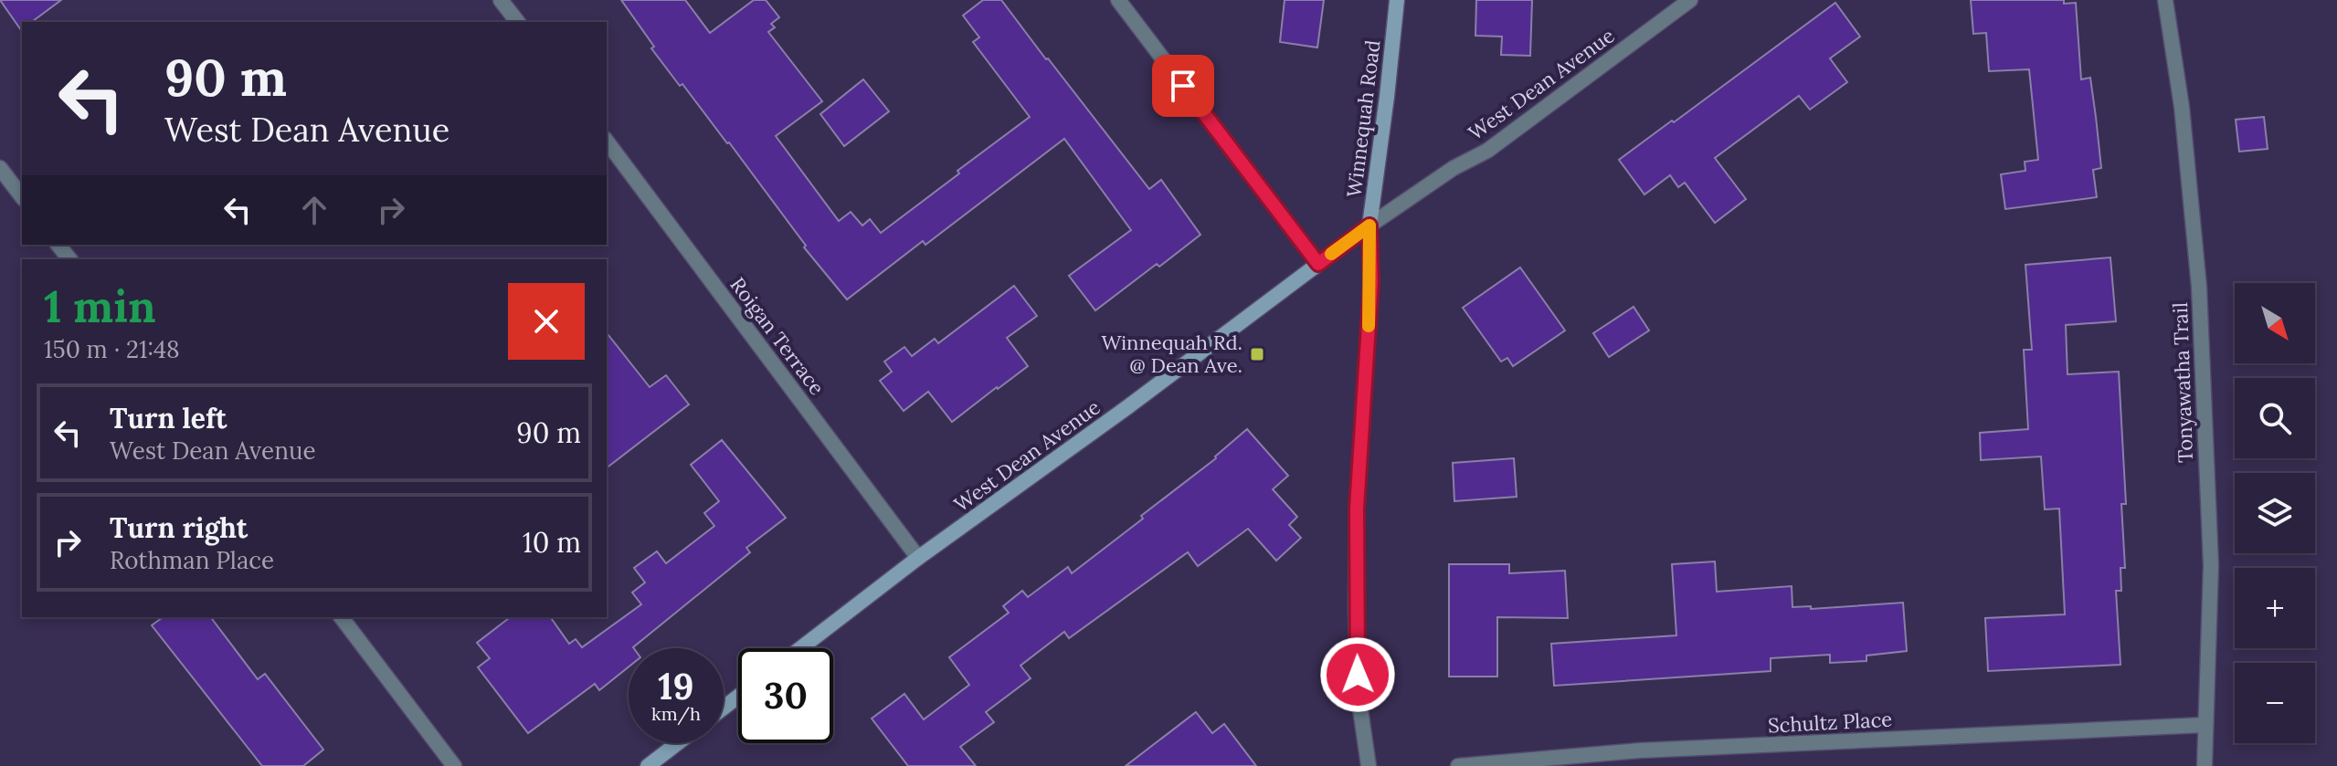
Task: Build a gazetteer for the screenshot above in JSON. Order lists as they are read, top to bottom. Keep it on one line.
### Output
{"streets":{"street":["West Dean Avenue","Winnequah Road","Roigan Terrace","Tonyawatha Trail","Schultz Place"]},"crossings":[["West Dean Avenue","Winnequah Road"],["West Dean Avenue","Roigan Terrace"],["Tonyawatha Trail","Schultz Place"]],"places":{"transit":["Winnequah Rd. @ Dean Ave."]},"north":"bottom right","page":{"turn":["90 m","West Dean Avenue"],"heading":["1 min","150 m · 21:48"],"map_buttons":["+","−"],"list":[{"name":"Turn left","note":"West Dean Avenue","value":"90 m"},{"name":"Turn right","note":"Rothman Place","value":"10 m"}],"speed":"19 km/h","limit":"30"}}
